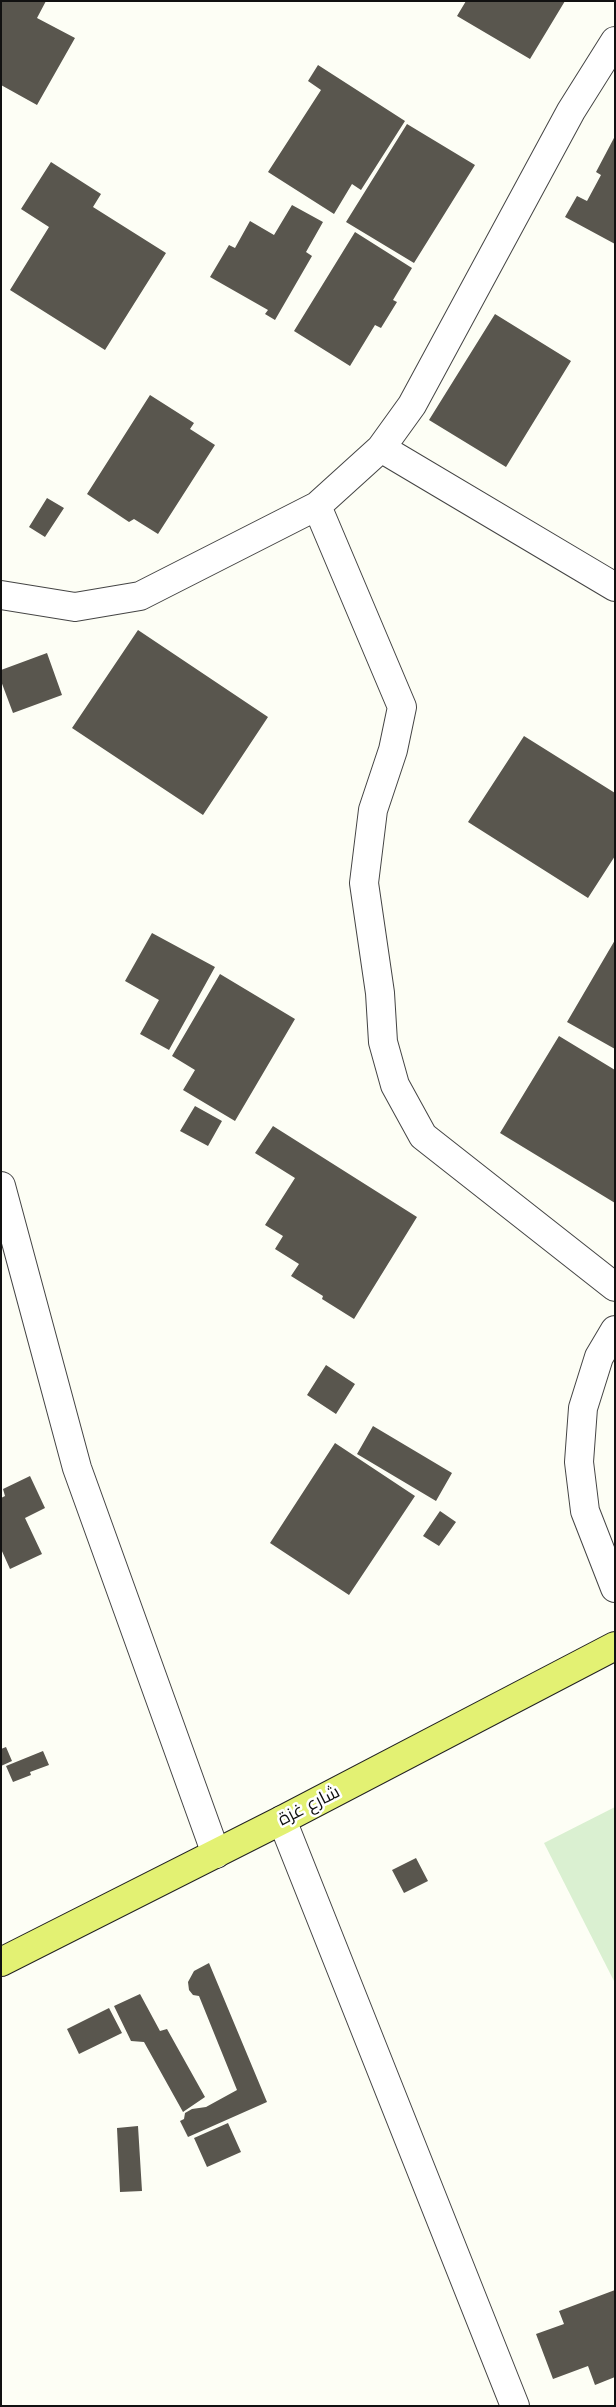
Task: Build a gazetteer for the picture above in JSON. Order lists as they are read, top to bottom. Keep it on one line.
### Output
{"streets":{"main road":["شارع غزة"]}}
